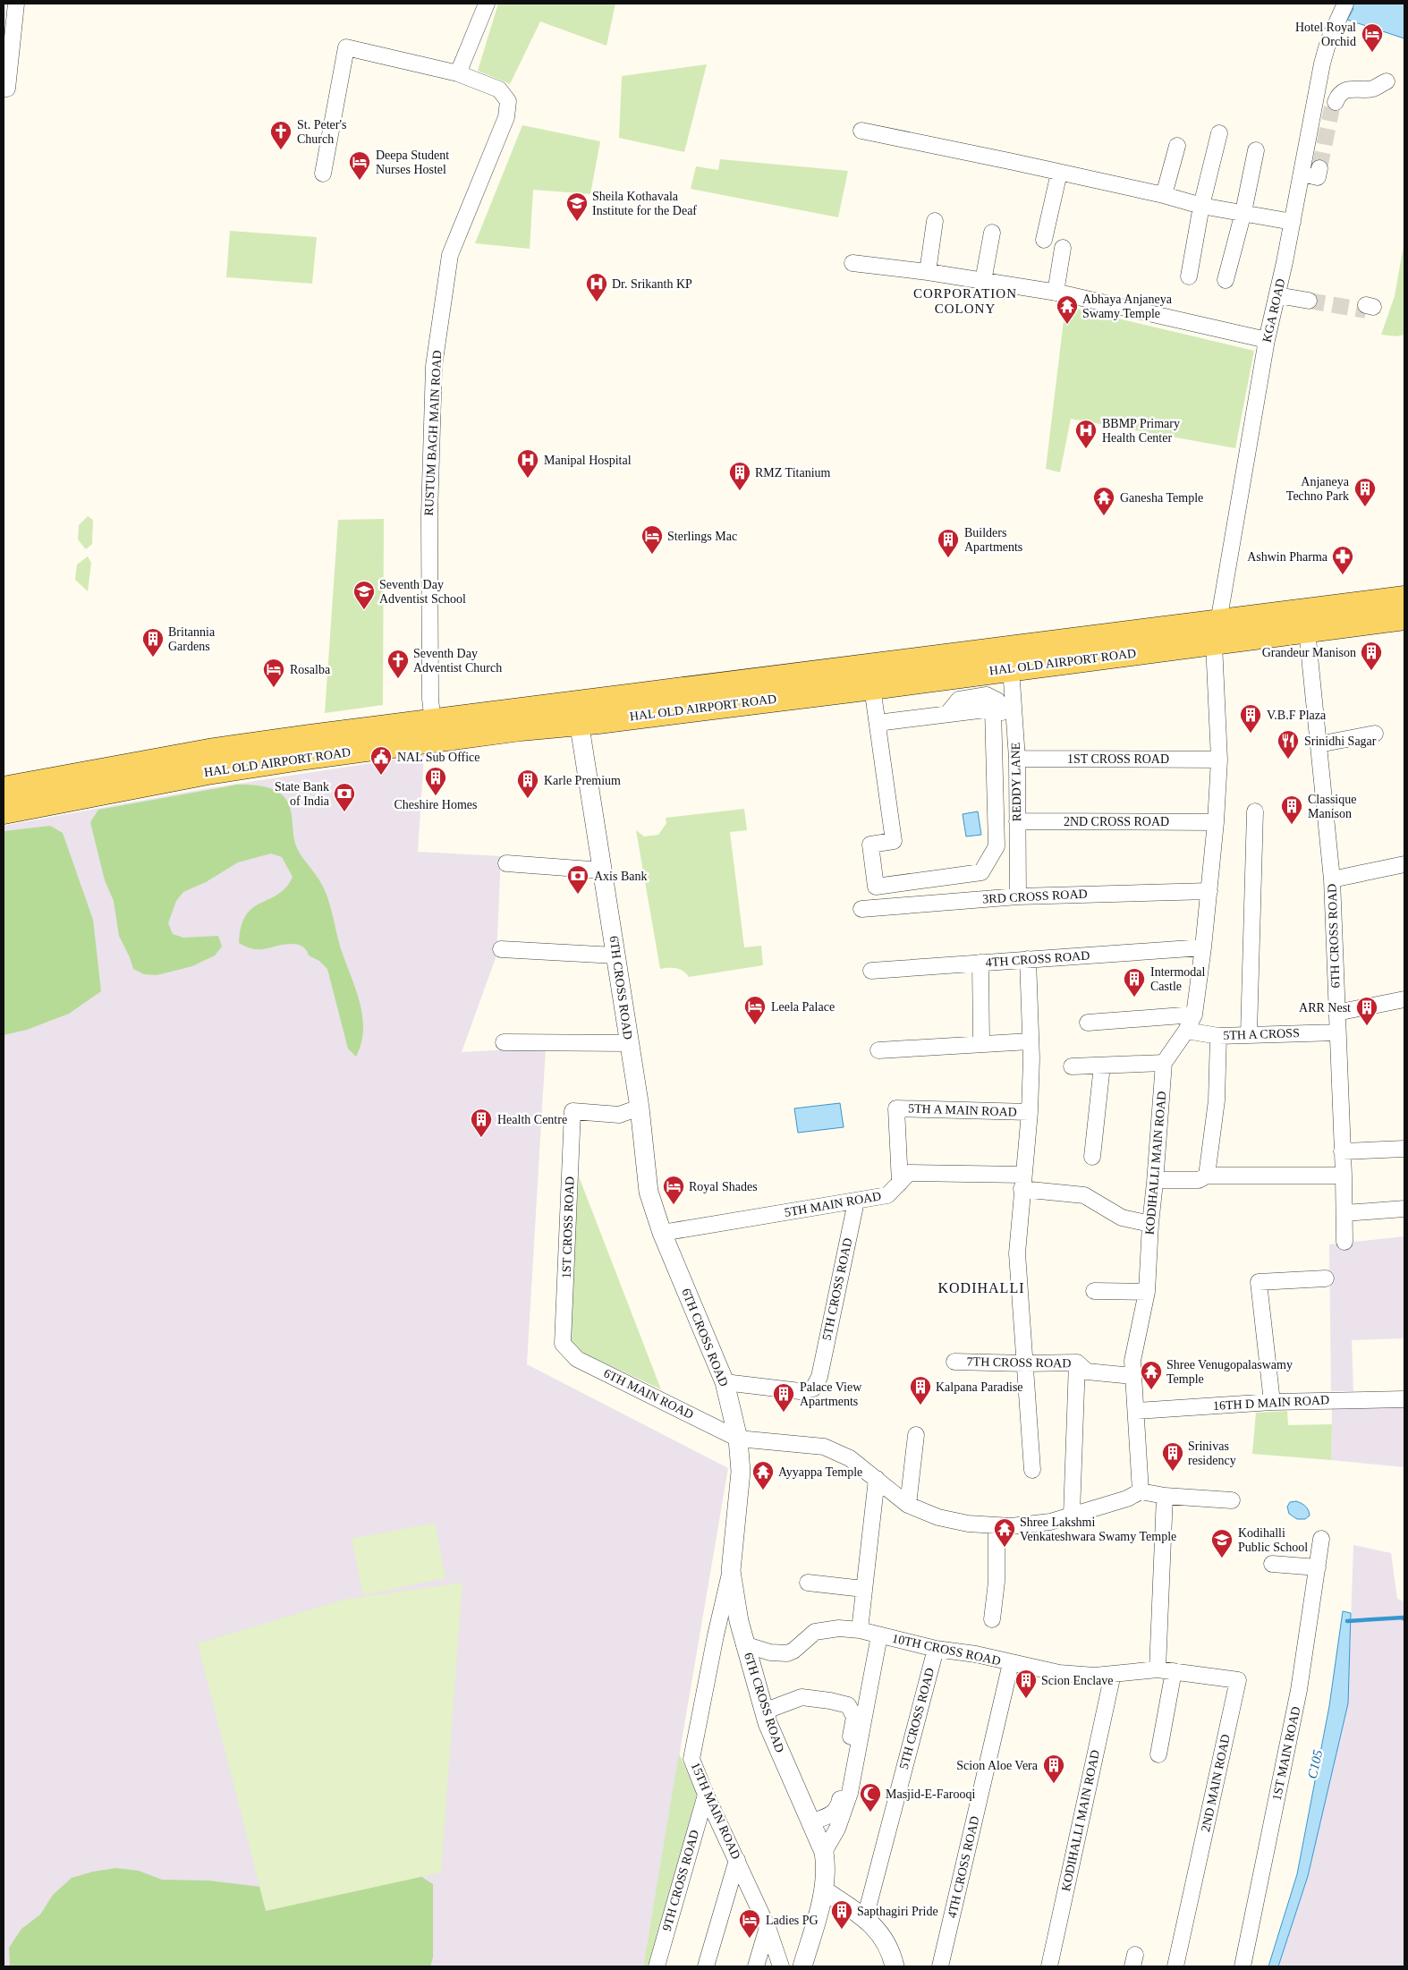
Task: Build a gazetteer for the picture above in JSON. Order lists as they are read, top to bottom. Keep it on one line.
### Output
{"streets":{"main road":["HAL OLD AIRPORT ROAD"],"street":["KGA ROAD","RUSTUM BAGH MAIN ROAD","1ST CROSS ROAD","REDDY LANE","2ND CROSS ROAD","3RD CROSS ROAD","6TH CROSS ROAD","4TH CROSS ROAD","5TH A CROSS","5TH A MAIN ROAD","KODIHALLI MAIN ROAD","5TH MAIN ROAD","5TH CROSS ROAD","7TH CROSS ROAD","6TH MAIN ROAD","16TH D MAIN ROAD","10TH CROSS ROAD","1ST MAIN ROAD","2ND MAIN ROAD","15TH MAIN ROAD","9TH CROSS ROAD"]},"crossings":[["KGA ROAD","HAL OLD AIRPORT ROAD"],["RUSTUM BAGH MAIN ROAD","HAL OLD AIRPORT ROAD"],["HAL OLD AIRPORT ROAD","REDDY LANE"],["HAL OLD AIRPORT ROAD","6TH CROSS ROAD"],["1ST CROSS ROAD","REDDY LANE"],["1ST CROSS ROAD","6TH CROSS ROAD"],["1ST CROSS ROAD","6TH MAIN ROAD"],["REDDY LANE","2ND CROSS ROAD"],["REDDY LANE","3RD CROSS ROAD"],["6TH CROSS ROAD","5TH A CROSS"],["6TH CROSS ROAD","5TH MAIN ROAD"],["6TH CROSS ROAD","5TH CROSS ROAD"],["6TH CROSS ROAD","6TH MAIN ROAD"],["6TH CROSS ROAD","10TH CROSS ROAD"],["6TH CROSS ROAD","15TH MAIN ROAD"],["4TH CROSS ROAD","10TH CROSS ROAD"],["5TH A MAIN ROAD","5TH MAIN ROAD"],["KODIHALLI MAIN ROAD","5TH MAIN ROAD"],["KODIHALLI MAIN ROAD","7TH CROSS ROAD"],["KODIHALLI MAIN ROAD","16TH D MAIN ROAD"],["KODIHALLI MAIN ROAD","10TH CROSS ROAD"],["5TH MAIN ROAD","5TH CROSS ROAD"],["5TH CROSS ROAD","10TH CROSS ROAD"],["10TH CROSS ROAD","2ND MAIN ROAD"],["15TH MAIN ROAD","9TH CROSS ROAD"]],"districts":["CORPORATION COLONY","KODIHALLI"],"water":["C105"],"places":{"hotel":["Hotel Royal Orchid","Deepa Student Nurses Hostel","Sterlings Mac","Rosalba","Leela Palace","Royal Shades","Ladies PG"],"church":["St. Peter's Church","Seventh Day Adventist Church"],"school or university":["Sheila Kothavala Institute for the Deaf","Seventh Day Adventist School","Kodihalli Public School"],"hospital":["Dr. Srikanth KP","BBMP Primary Health Center","Manipal Hospital"],"temple":["Abhaya Anjaneya Swamy Temple","Ganesha Temple","Shree Venugopalaswamy Temple","Ayyappa Temple","Shree Lakshmi Venkateshwara Swamy Temple"],"building":["RMZ Titanium","Anjaneya Techno Park","Builders Apartments","Britannia Gardens","Grandeur Manison","V.B.F Plaza","Cheshire Homes","Karle Premium","Classique Manison","Intermodal Castle","ARR Nest","Health Centre","Kalpana Paradise","Palace View Apartments","Srinivas residency","Scion Enclave","Scion Aloe Vera","Sapthagiri Pride"],"pharmacy":["Ashwin Pharma"],"restaurant":["Srinidhi Sagar"],"public building":["NAL Sub Office"],"bank":["State Bank of India","Axis Bank"],"mosque":["Masjid-E-Farooqi"]}}
